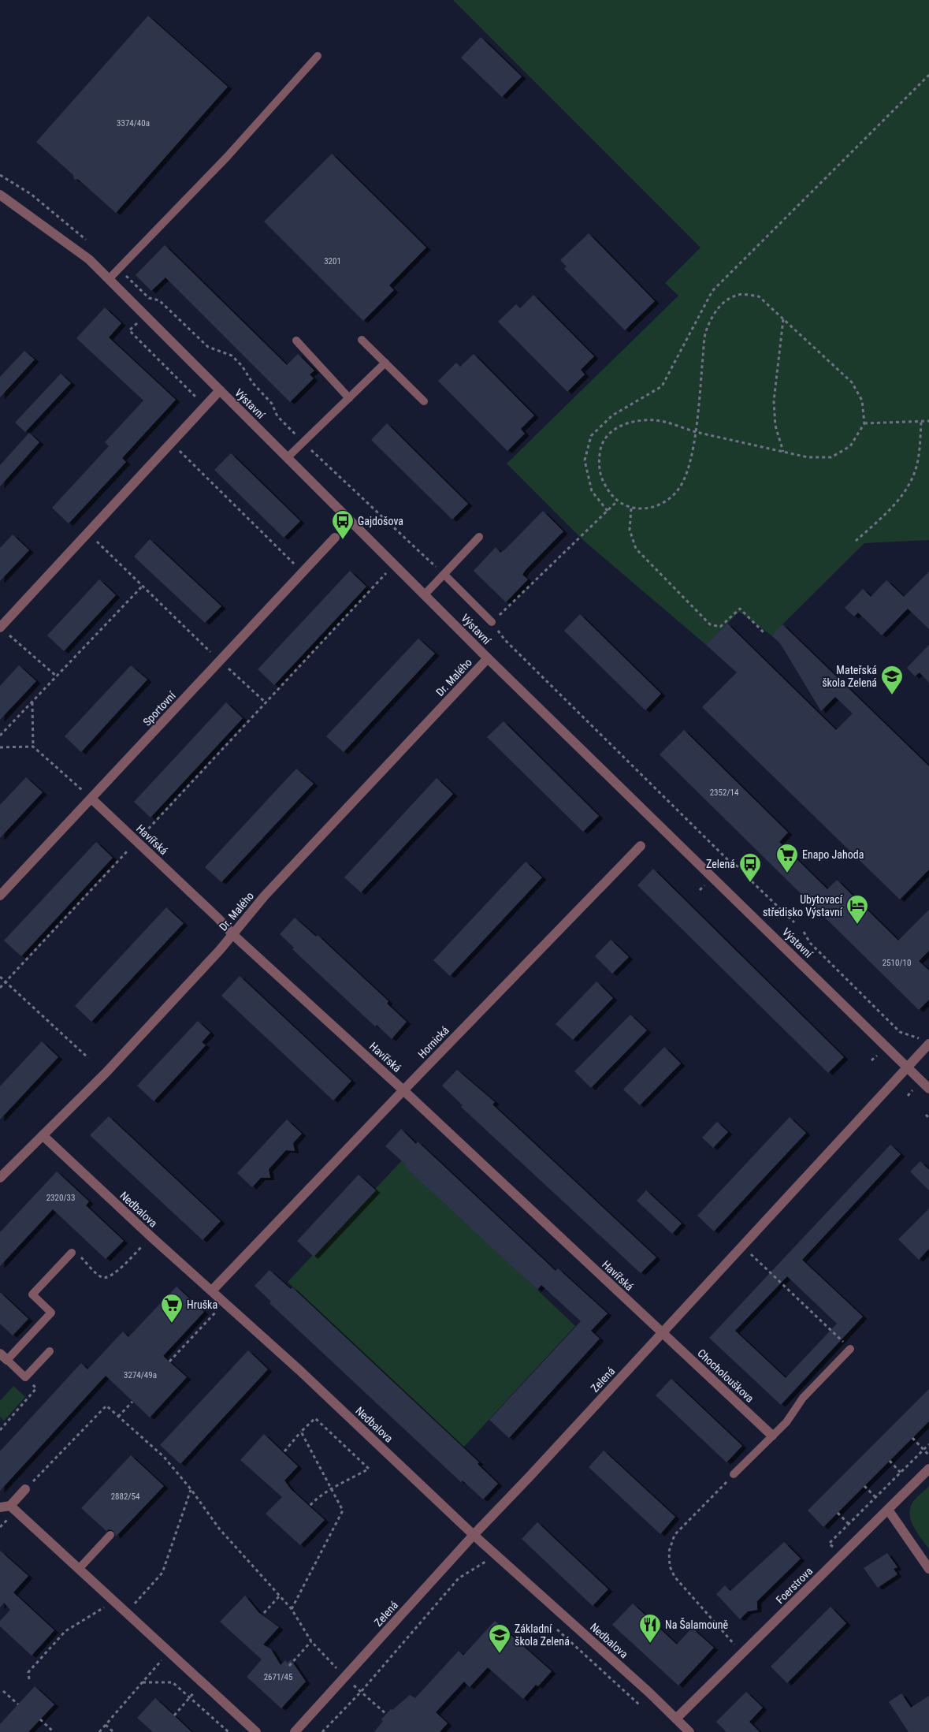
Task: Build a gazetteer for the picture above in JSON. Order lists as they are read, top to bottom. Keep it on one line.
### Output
{"streets":{"street":["Výstavní","Dr. Malého","Sportovní","Havířská","Hornická","Nedbalova","Chocholouškova","Zelená","Foerstrova"]},"crossings":[["Výstavní","Dr. Malého"],["Výstavní","Zelená"],["Dr. Malého","Havířská"],["Dr. Malého","Nedbalova"],["Sportovní","Havířská"],["Havířská","Hornická"],["Havířská","Chocholouškova"],["Havířská","Zelená"],["Hornická","Nedbalova"],["Nedbalova","Zelená"],["Nedbalova","Foerstrova"],["Chocholouškova","Zelená"]],"places":{"bus stop":["Gajdošova","Zelená"],"school or university":["Mateřská škola Zelená","Základní škola Zelená"],"supermarket":["Enapo Jahoda","Hruška"],"hotel":["Ubytovací středisko Výstavní"],"restaurant":["Na Šalamouně"]},"house_numbers":["3374/40a","3201","2352/14","2510/10","2320/33","3274/49a","2882/54","2671/45"]}
